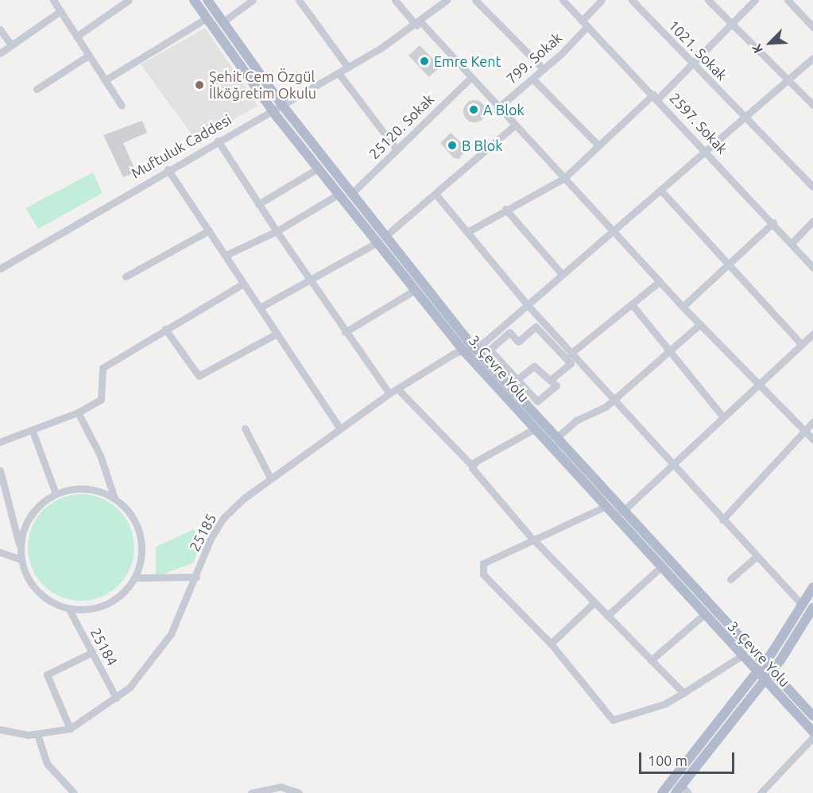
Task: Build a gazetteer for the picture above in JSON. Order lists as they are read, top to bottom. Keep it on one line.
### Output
{"streets":{"main road":["3. Çevre Yolu"],"street":["1021. Sokak","799. Sokak","2597. Sokak","25120. Sokak","Muftuluk Caddesi","25185","25184"]},"crossings":[["1021. Sokak","25185"],["799. Sokak","2597. Sokak"],["2597. Sokak","25185"],["25120. Sokak","3. Çevre Yolu"],["Muftuluk Caddesi","3. Çevre Yolu"],["3. Çevre Yolu","25185"],["25185","25184"]],"places":["Emre Kent","Şehit Cem Özgül İlköğretim Okulu","A Blok","B Blok"],"scale_bar":"100 m","north":"bottom left"}
